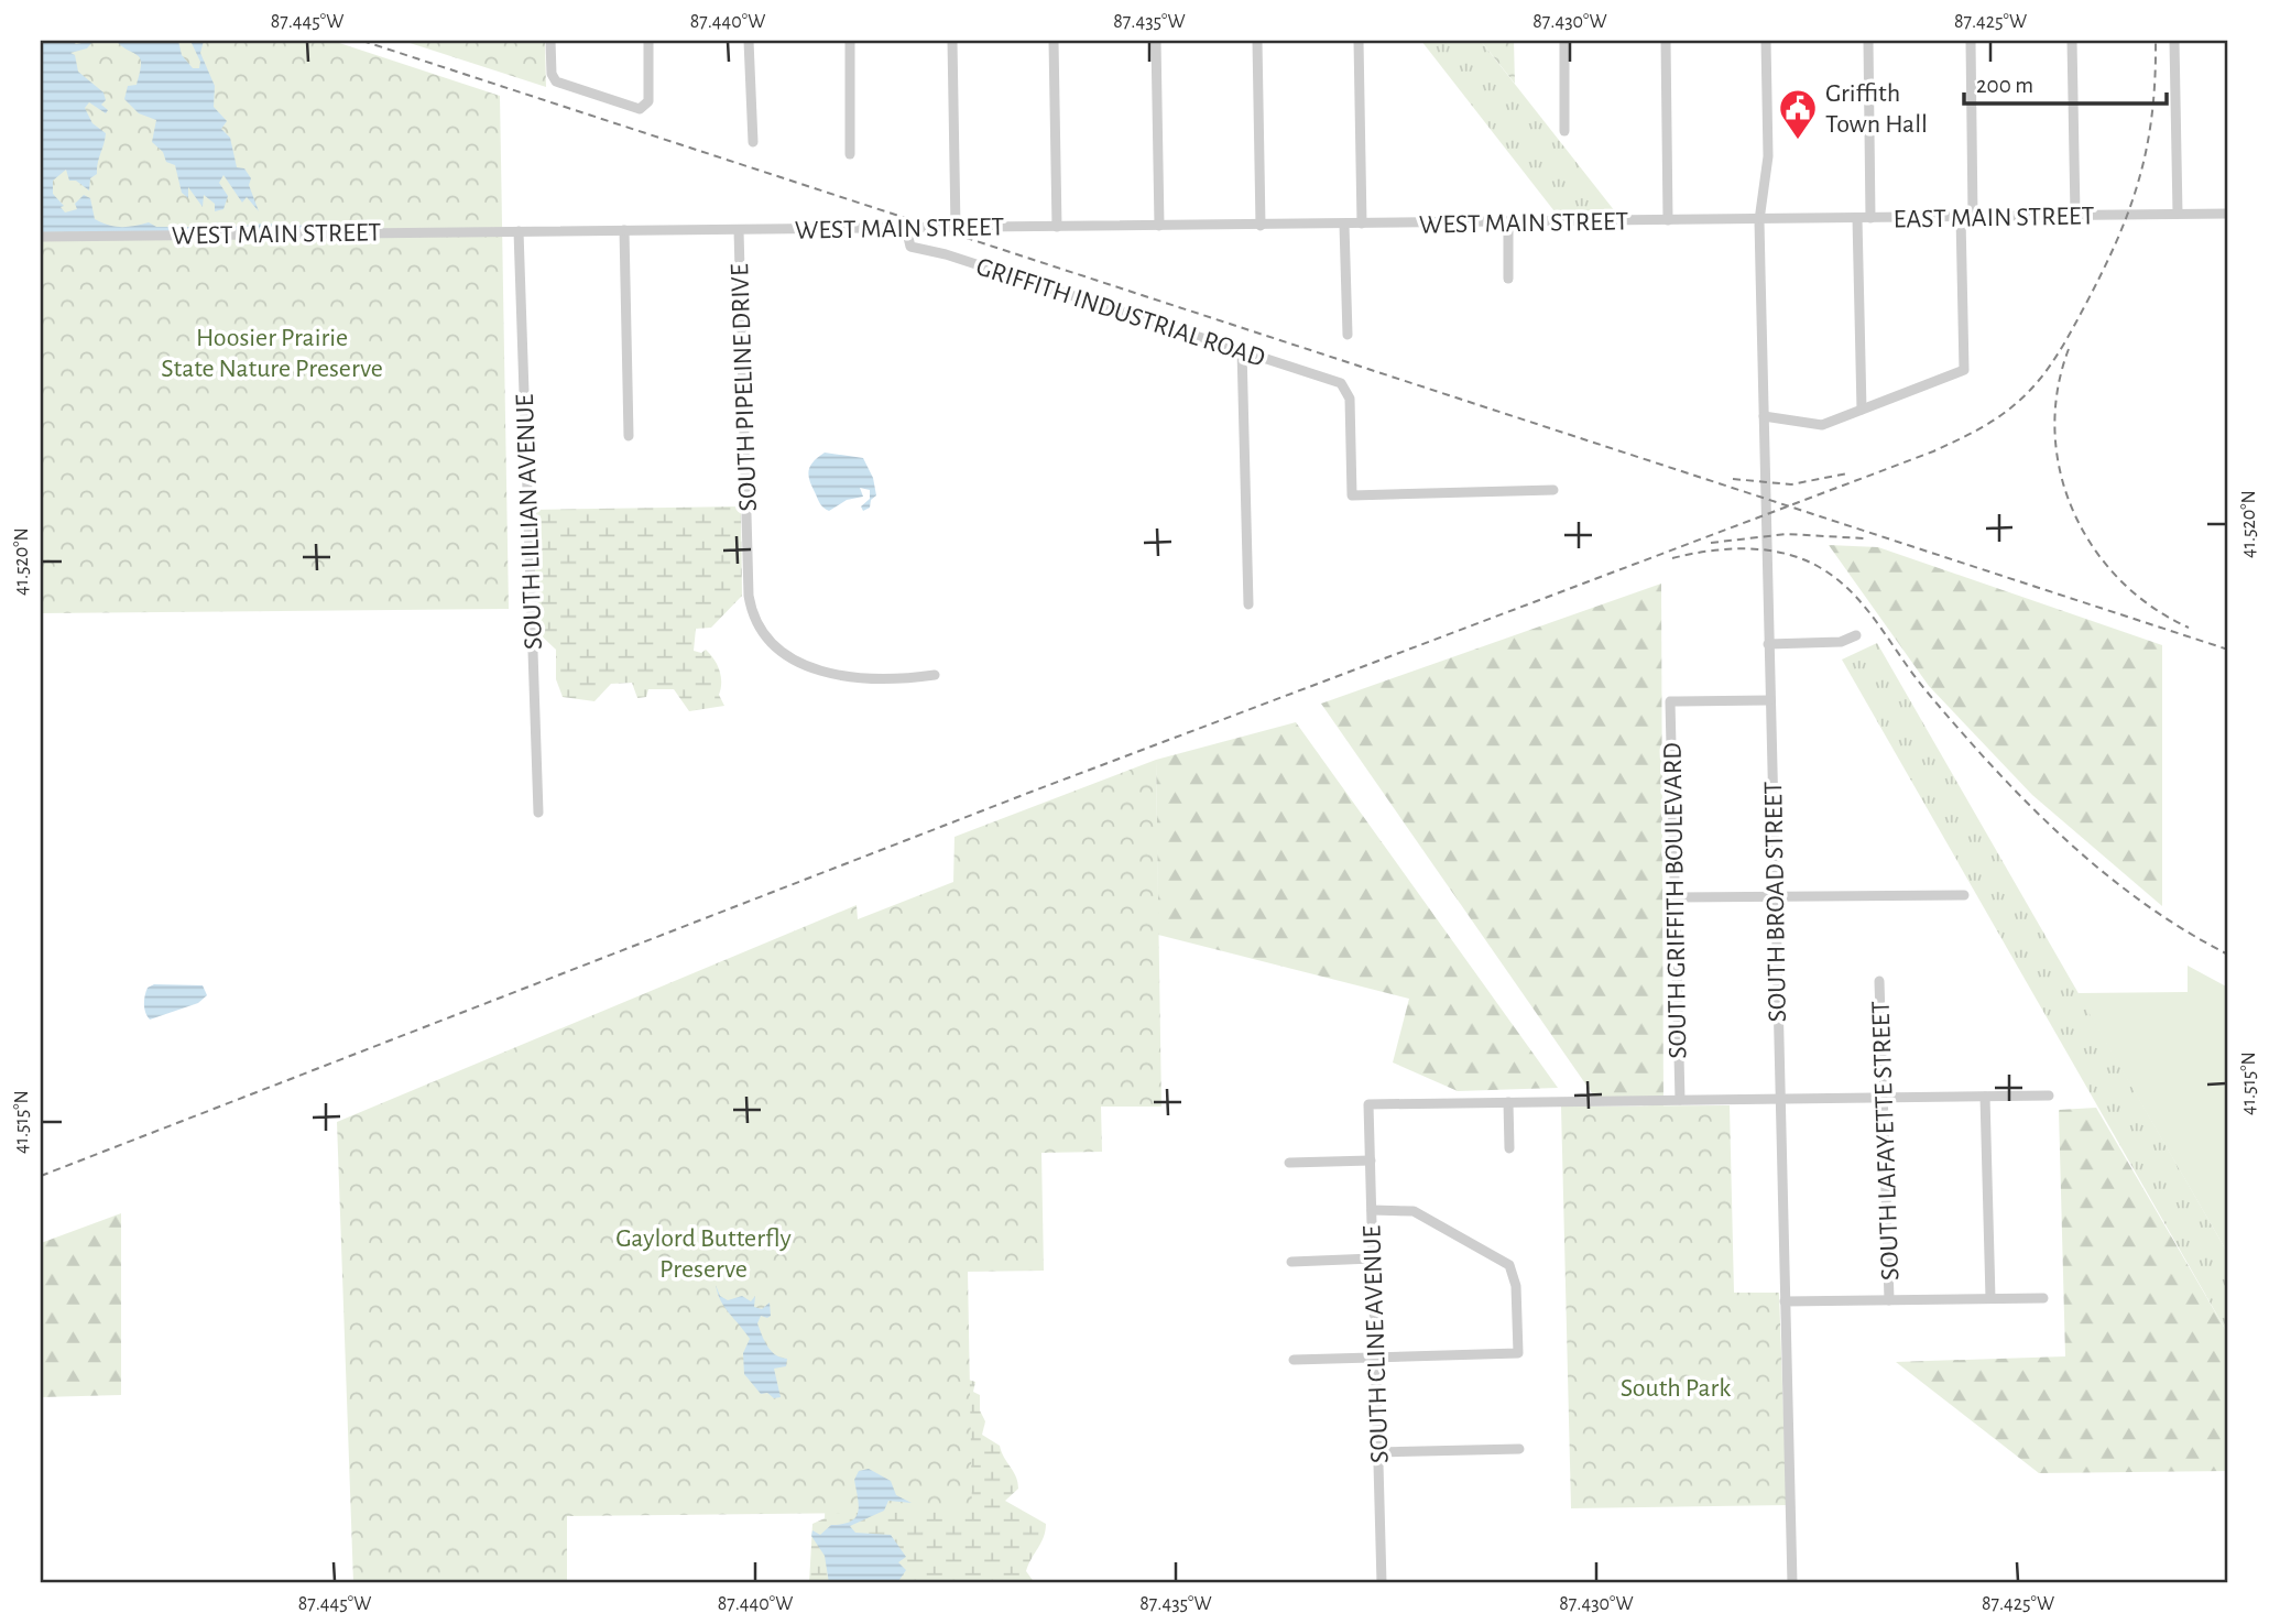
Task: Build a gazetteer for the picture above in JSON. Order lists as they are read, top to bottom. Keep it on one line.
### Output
{"streets":{"street":["EAST MAIN STREET","WEST MAIN STREET","GRIFFITH INDUSTRIAL ROAD","SOUTH PIPELINE DRIVE","SOUTH LILLIAN AVENUE","SOUTH GRIFFITH BOULEVARD","SOUTH BROAD STREET","SOUTH LAFAYETTE STREET","SOUTH CLINE AVENUE"]},"crossings":[["EAST MAIN STREET","WEST MAIN STREET"],["EAST MAIN STREET","SOUTH BROAD STREET"],["WEST MAIN STREET","GRIFFITH INDUSTRIAL ROAD"],["WEST MAIN STREET","SOUTH PIPELINE DRIVE"],["WEST MAIN STREET","SOUTH LILLIAN AVENUE"],["WEST MAIN STREET","SOUTH BROAD STREET"],["SOUTH GRIFFITH BOULEVARD","SOUTH BROAD STREET"]],"parks":["Hoosier Prairie State Nature Preserve","Gaylord Butterfly Preserve","South Park"],"places":{"public building":["Griffith Town Hall"]},"scale_bar":"200 m","coordinates":["87.445°W","87.440°W","87.435°W","87.430°W","87.425°W","41.520°N","41.515°N"]}
